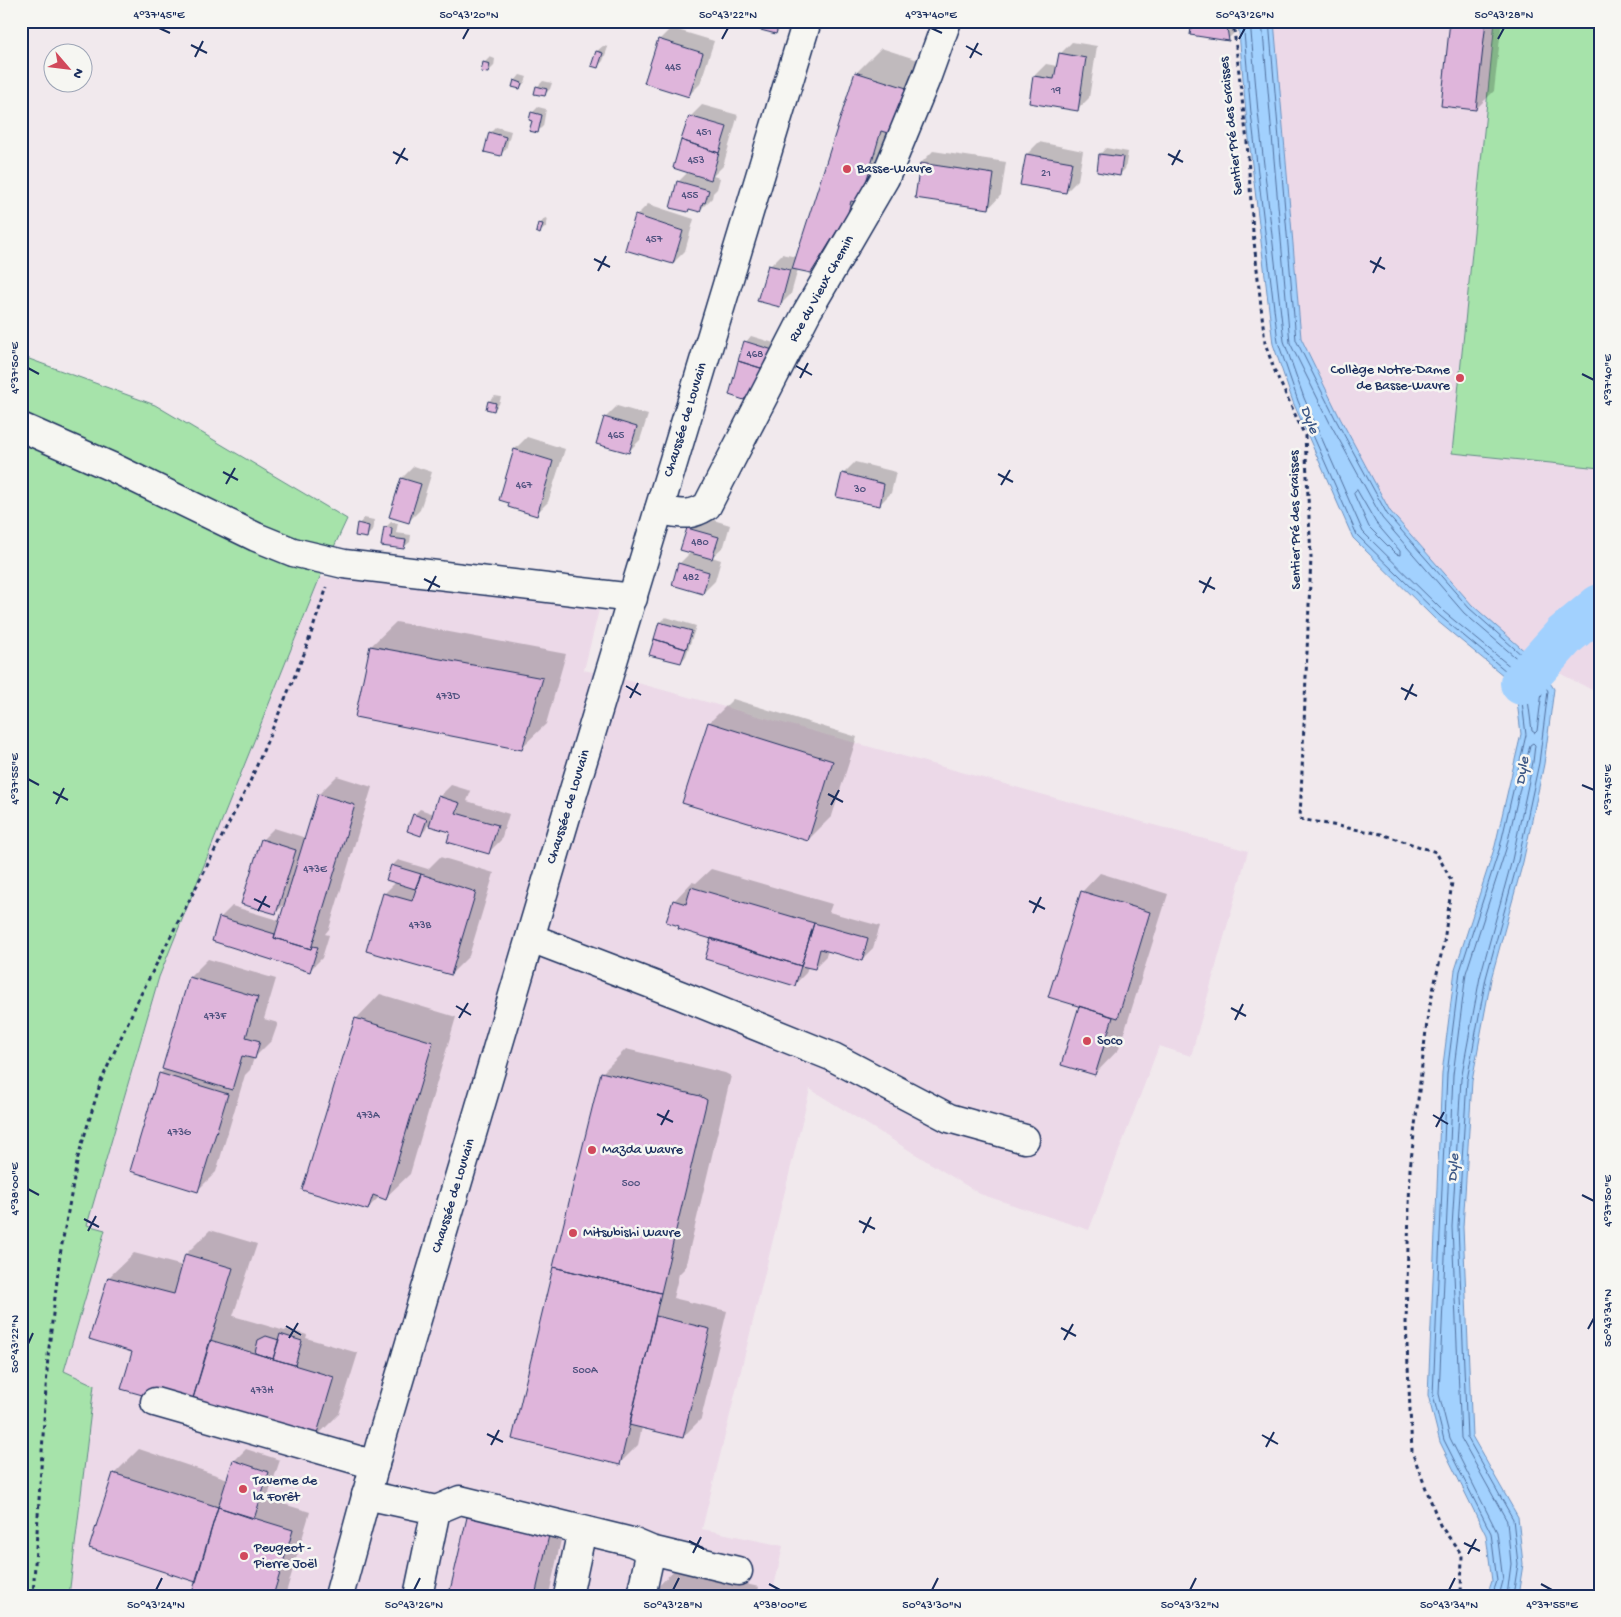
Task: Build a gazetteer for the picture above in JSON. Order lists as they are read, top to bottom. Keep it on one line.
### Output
{"streets":{"main road":["Rue du Vieux Chemin","Chaussée de Louvain"],"path":["Sentier Pré des Graisses"]},"crossings":[["Rue du Vieux Chemin","Chaussée de Louvain"]],"water":["Dyle"],"places":["Basse-Wavre","Collège Notre-Dame de Basse-Wavre","Soco","Mazda Wavre","Mitsubishi Wavre","Taverne de la Forêt","Peugeot - Pierre Joël"],"house_numbers":["445","19","451","453","21","455","457","468","465","467","30","480","482","473D","473E","473B","473F","473A","473G","500","500A","473H"],"north":"bottom right","coordinates":["4°37'45\"E","50°43'20\"N","50°43'22\"N","4°37'40\"E","50°43'26\"N","50°43'28\"N","4°37'50\"E","4°37'55\"E","4°38'00\"E","50°43'34\"N","50°43'24\"N","50°43'30\"N","50°43'32\"N"]}
